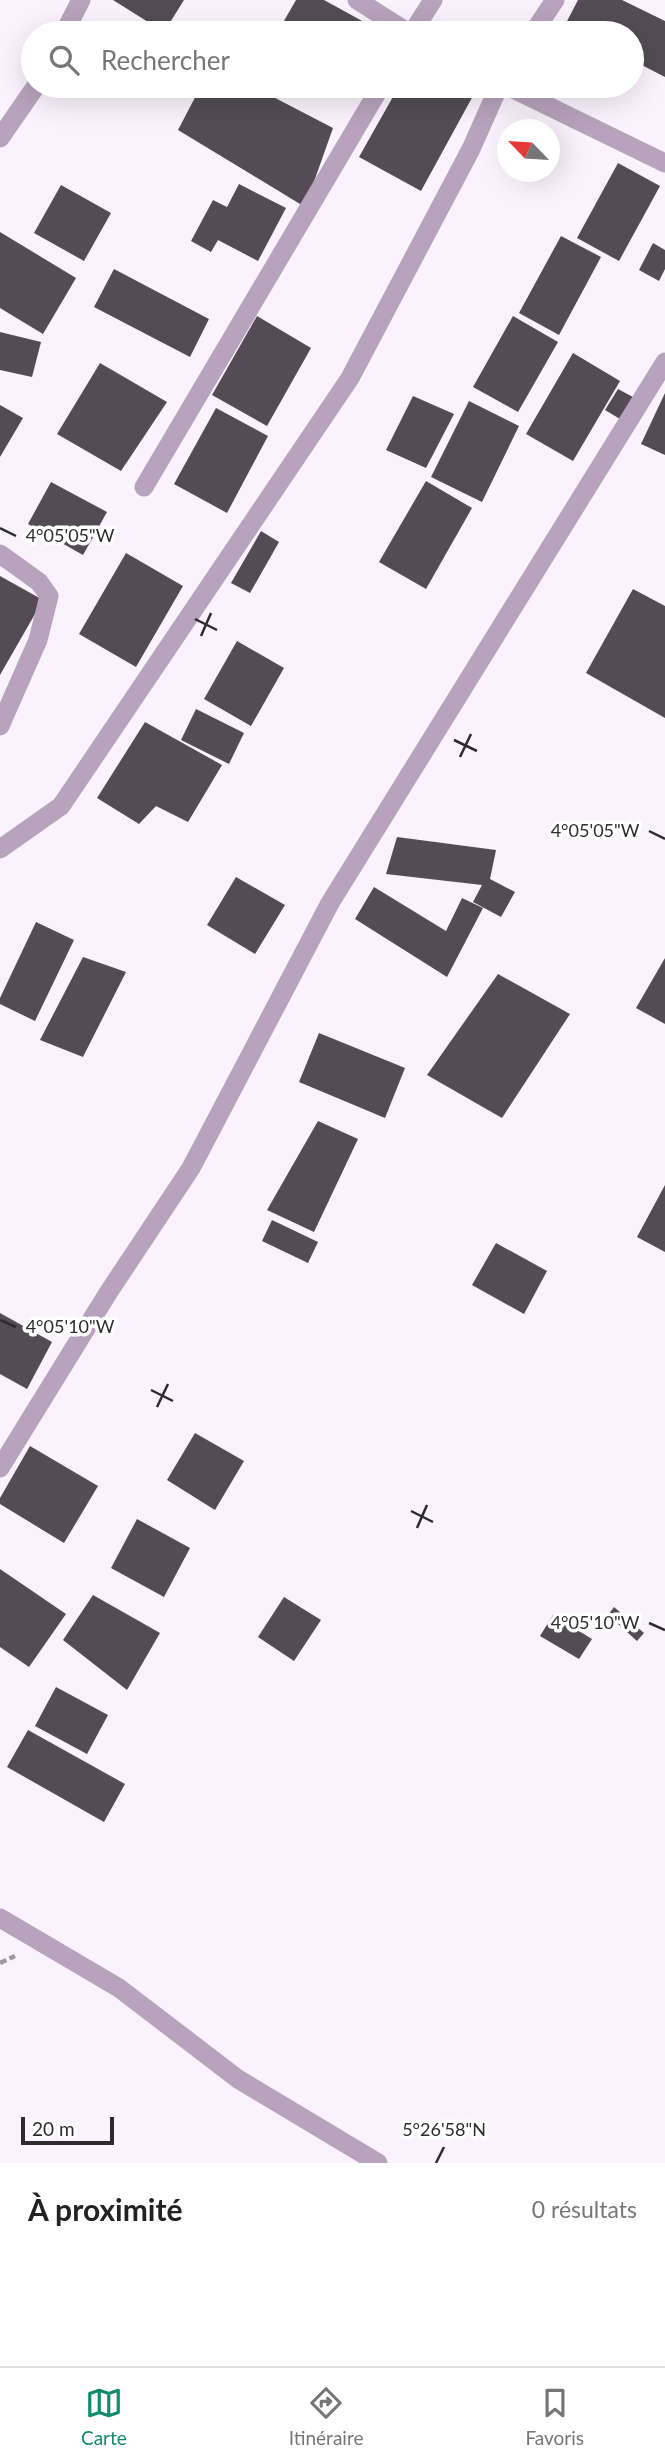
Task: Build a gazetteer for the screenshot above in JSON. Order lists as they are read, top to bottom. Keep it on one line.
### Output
{"scale_bar":"20 m","north":"top left","page":{"search":"Rechercher","scale":"20 m","heading":["À proximité","0 résultats"],"nav":["Carte","Itinéraire","Favoris"]},"coordinates":["4°05'05\"W","4°05'10\"W","5°26'58\"N"]}
